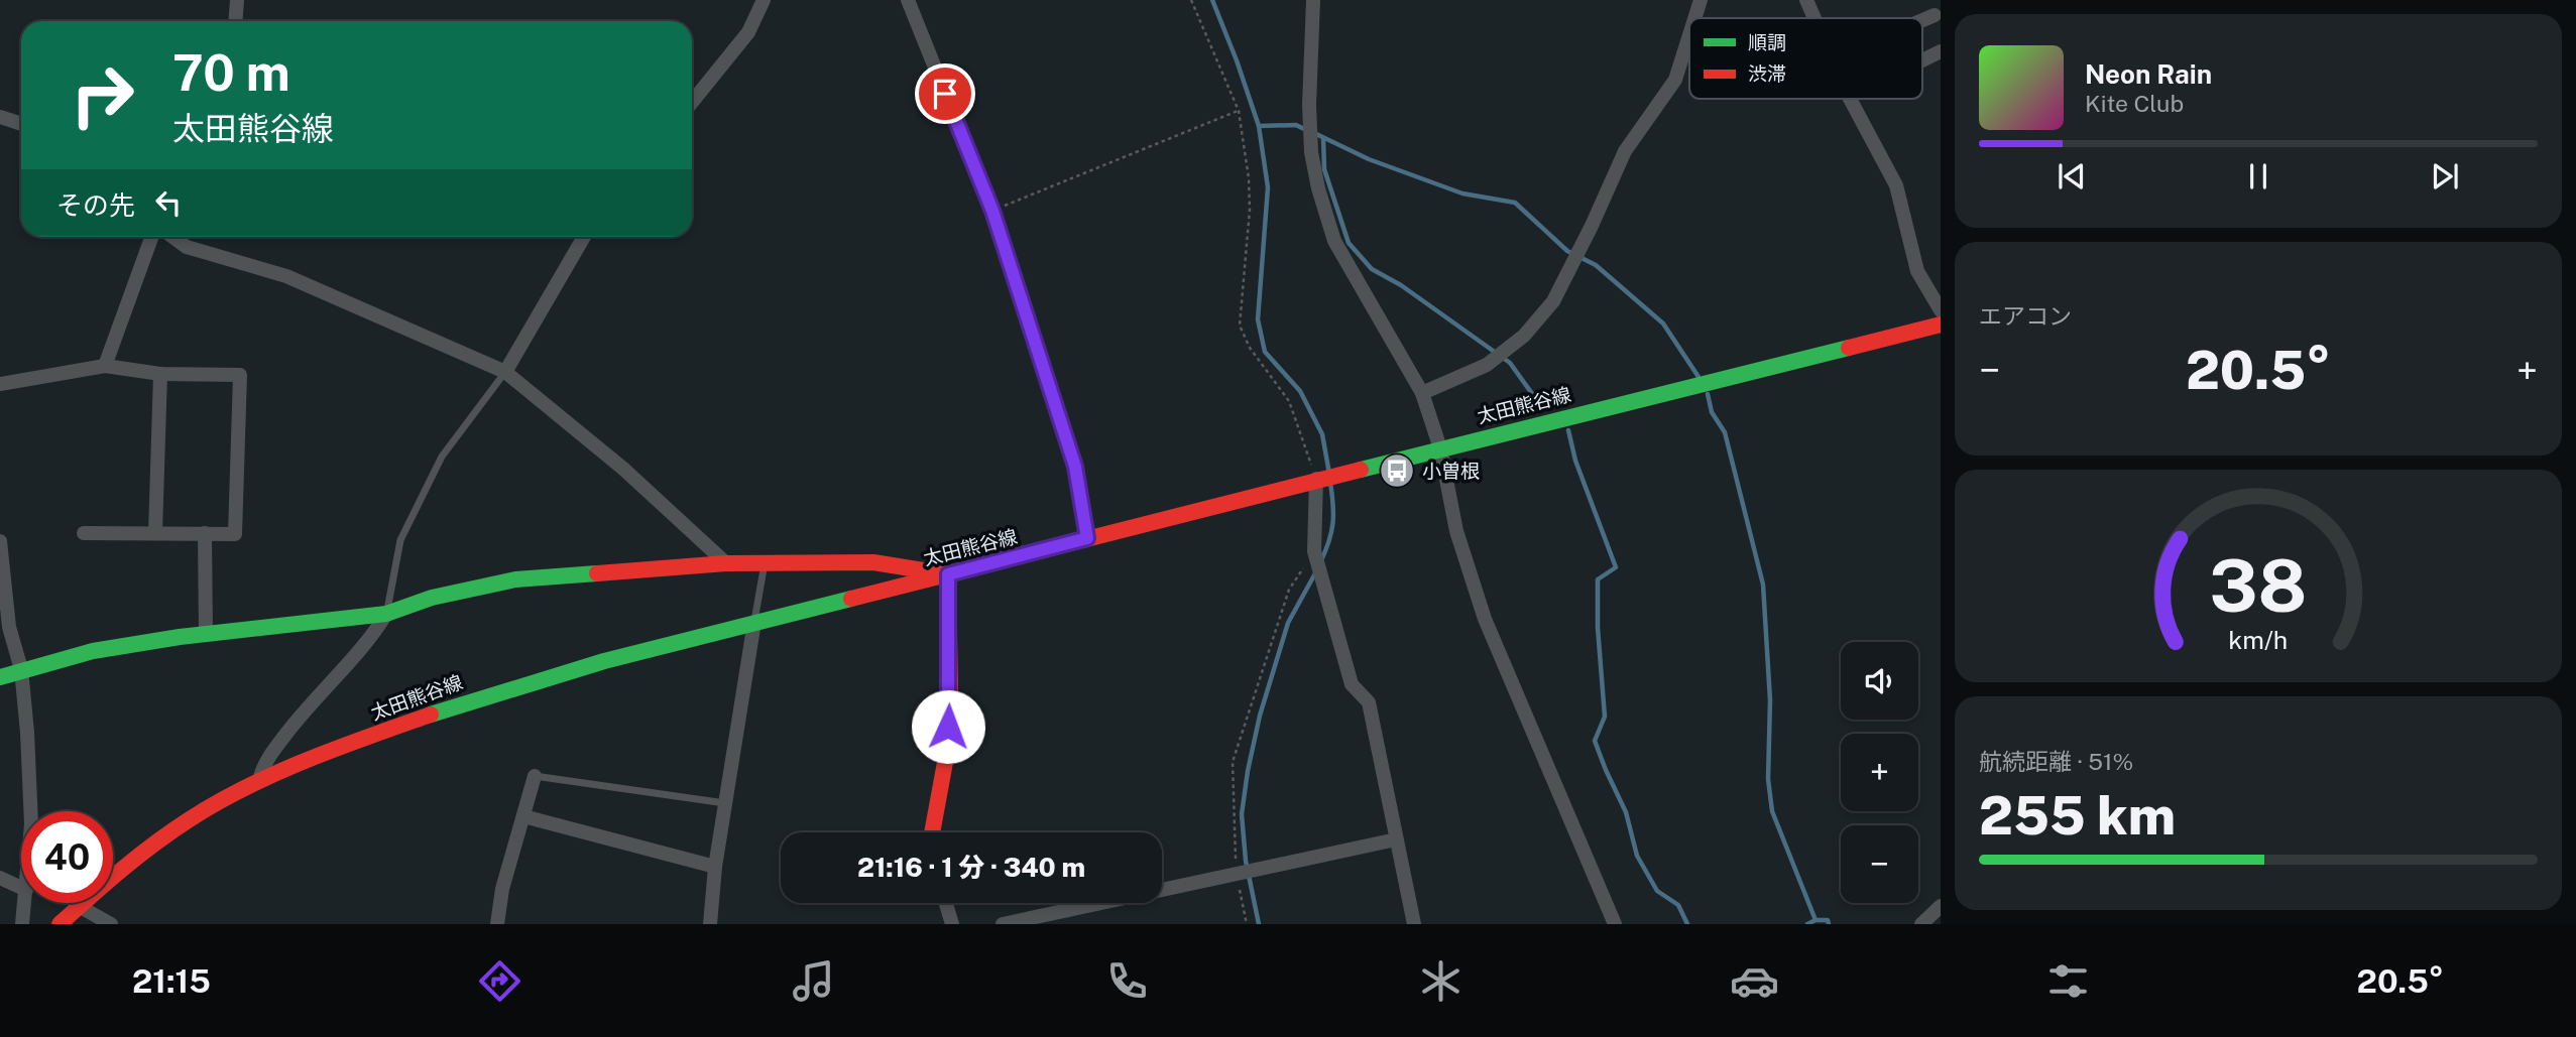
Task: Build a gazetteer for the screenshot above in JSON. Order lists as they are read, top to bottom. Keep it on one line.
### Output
{"streets":{"main road":["太田熊谷線"]},"places":{"bus stop":["小曽根"]},"legend":["順調","渋滞"],"page":{"turn":["70 m","太田熊谷線"],"song":["Neon Rain","Kite Club"],"then":"その先","tile":["エアコン",["航続距離 · 51%","255 km"]],"heat":["−","20.5°","+"],"map_buttons":["+","−"],"limit":"40","trip":"21:16 · 1 分 · 340 m","tabs":["21:15","20.5°"],"gauge":["38","km/h"]}}
